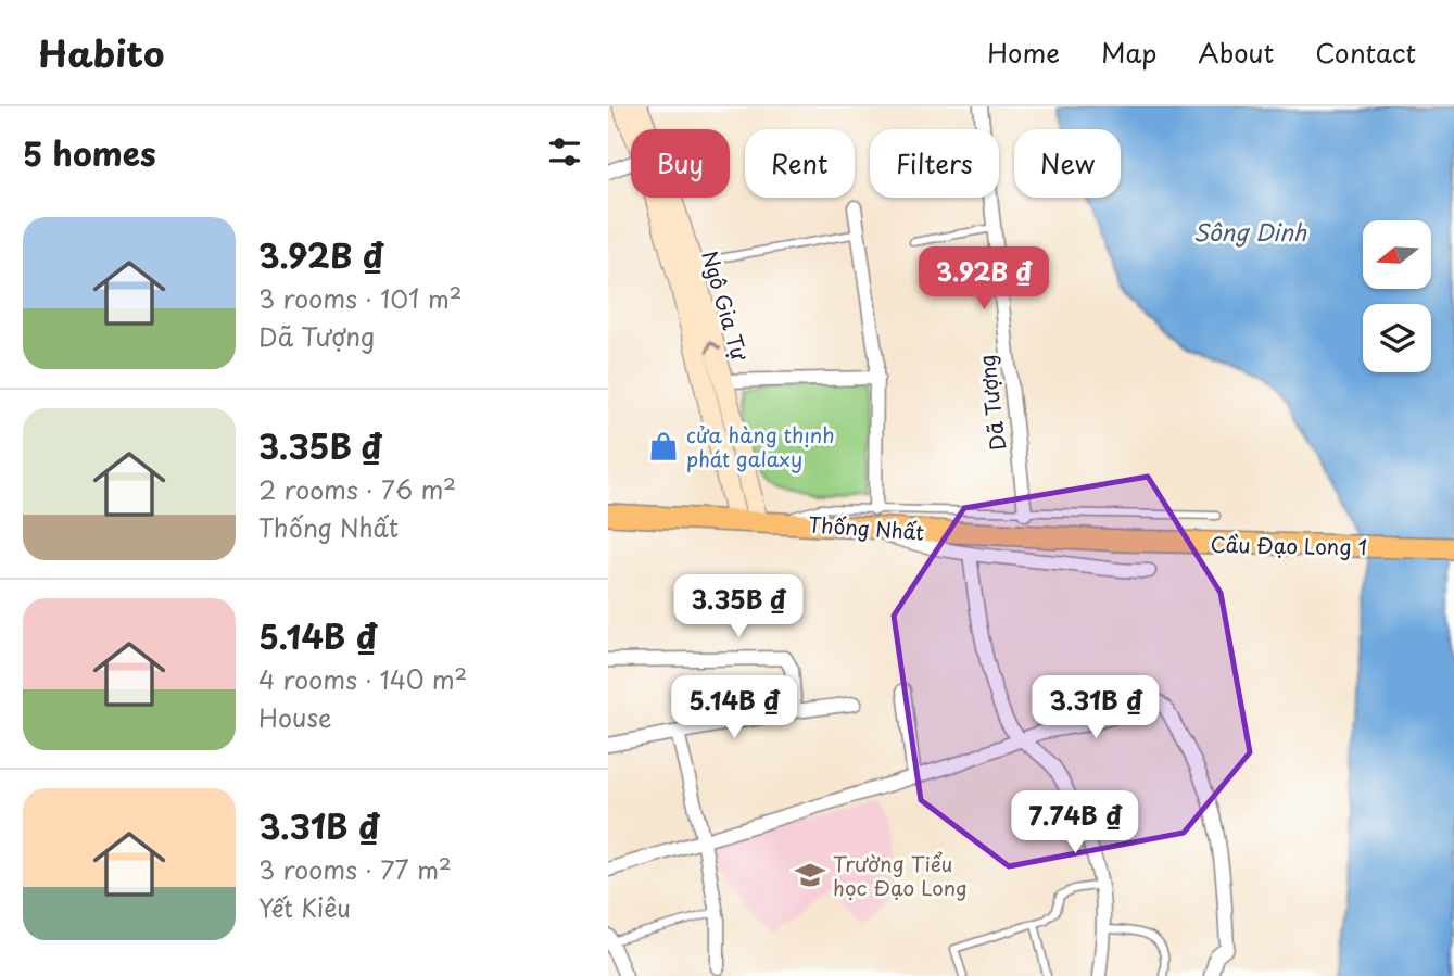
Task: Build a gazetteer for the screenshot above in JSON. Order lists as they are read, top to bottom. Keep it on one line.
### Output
{"streets":{"main road":["Ngô Gia Tự","Thống Nhất","Cầu Đạo Long 1"],"street":["Dã Tượng"]},"crossings":[["Ngô Gia Tự","Thống Nhất"],["Thống Nhất","Cầu Đạo Long 1"]],"water":["Sông Dinh"],"places":{"shop":["cửa hàng thịnh phát galaxy"],"school or university":["Trường Tiểu học Đạo Long"]},"north":"left","page":{"header":"Habito","nav":["Home","Map","About","Contact"],"heading":"5 homes","chip":["Buy","Rent","Filters","New"],"list":[{"name":"3.92B ₫","note":"3 rooms · 101 m² · Dã Tượng"},{"name":"3.35B ₫","note":"2 rooms · 76 m² · Thống Nhất"},{"name":"5.14B ₫","note":"4 rooms · 140 m² · House"},{"name":"3.31B ₫","note":"3 rooms · 77 m² · Yết Kiêu"}],"price":["3.92B ₫","3.35B ₫","5.14B ₫","3.31B ₫","7.74B ₫"]}}
